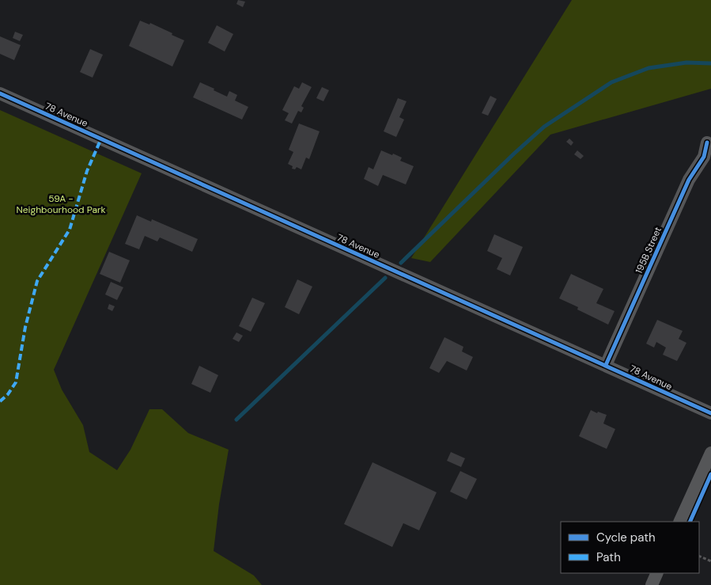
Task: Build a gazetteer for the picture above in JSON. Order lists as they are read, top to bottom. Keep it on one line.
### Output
{"streets":{"street":["78 Avenue","195B Street"]},"crossings":[["78 Avenue","195B Street"]],"parks":["59A - Neighbourhood Park"],"legend":["Cycle path","Path"]}
